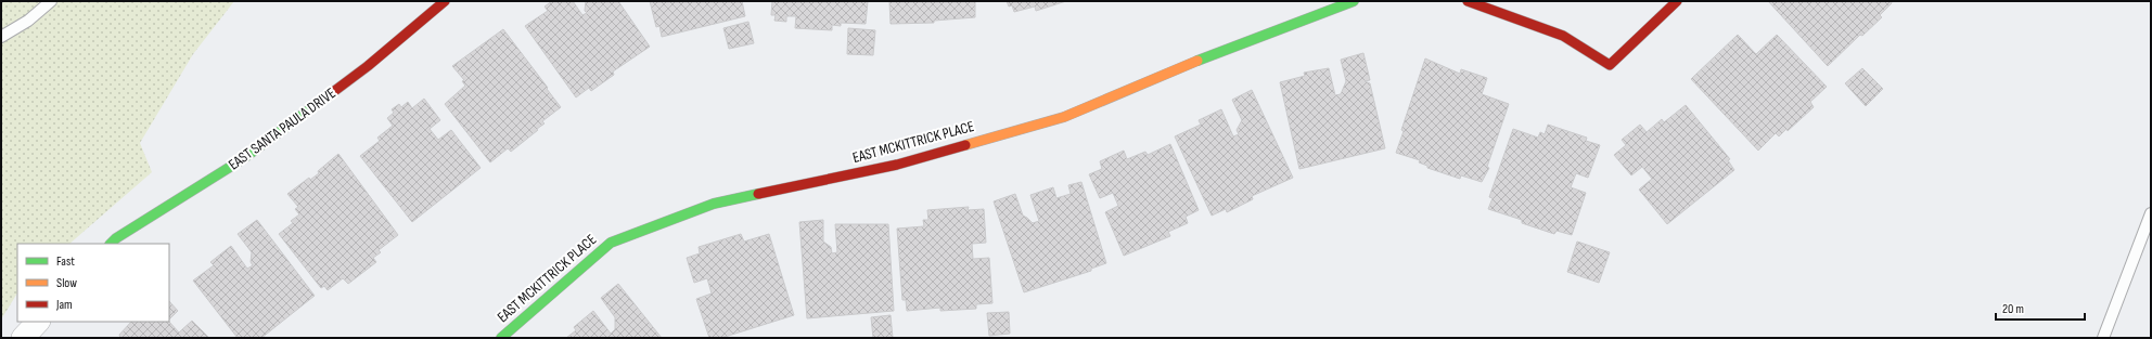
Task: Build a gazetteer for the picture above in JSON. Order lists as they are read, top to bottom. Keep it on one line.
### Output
{"streets":{"street":["EAST SANTA PAULA DRIVE","EAST MCKITTRICK PLACE"]},"legend":["Fast","Slow","Jam"],"scale_bar":"20 m"}
